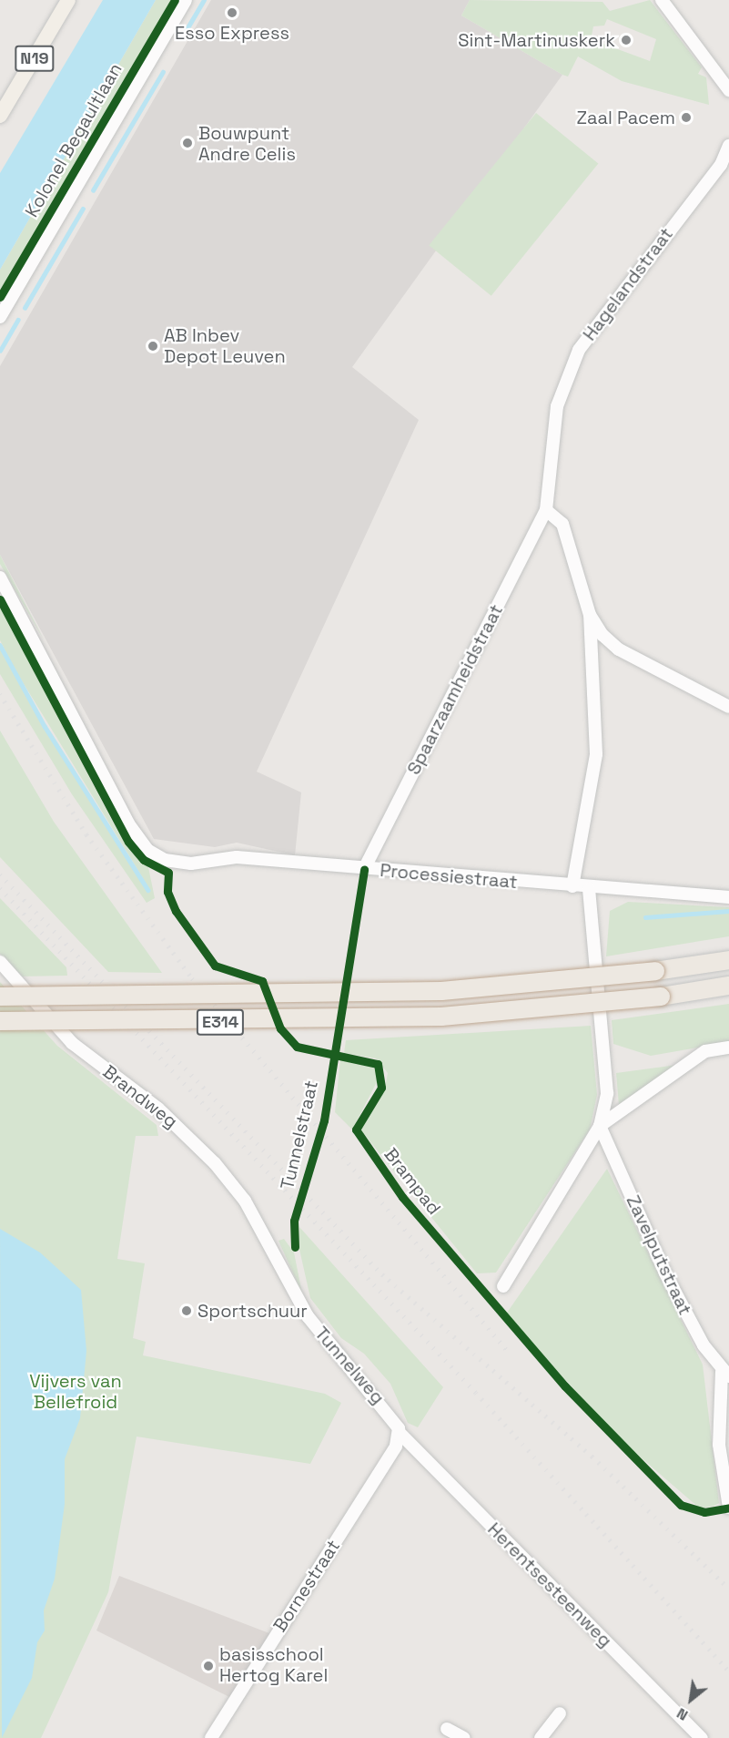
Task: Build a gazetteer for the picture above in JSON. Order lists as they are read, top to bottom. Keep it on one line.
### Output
{"streets":{"highway":["E314"],"main road":["N19"],"street":["Kolonel Begaultlaan","Hagelandstraat","Spaarzaamheidstraat","Processiestraat","Brandweg","Zavelputstraat","Tunnelweg","Herentsesteenweg","Bornestraat"],"cycle path":["Tunnelstraat","Brampad"]},"crossings":[["Hagelandstraat","Spaarzaamheidstraat"],["Spaarzaamheidstraat","Processiestraat"],["Brandweg","Tunnelweg"],["Tunnelweg","Herentsesteenweg"],["Tunnelweg","Bornestraat"],["Herentsesteenweg","Bornestraat"]],"parks":["Vijvers van Bellefroid"],"places":["Esso Express","Sint-Martinuskerk","Zaal Pacem","Bouwpunt Andre Celis","AB Inbev Depot Leuven","Sportschuur","basisschool Hertog Karel"],"north":"bottom left"}
